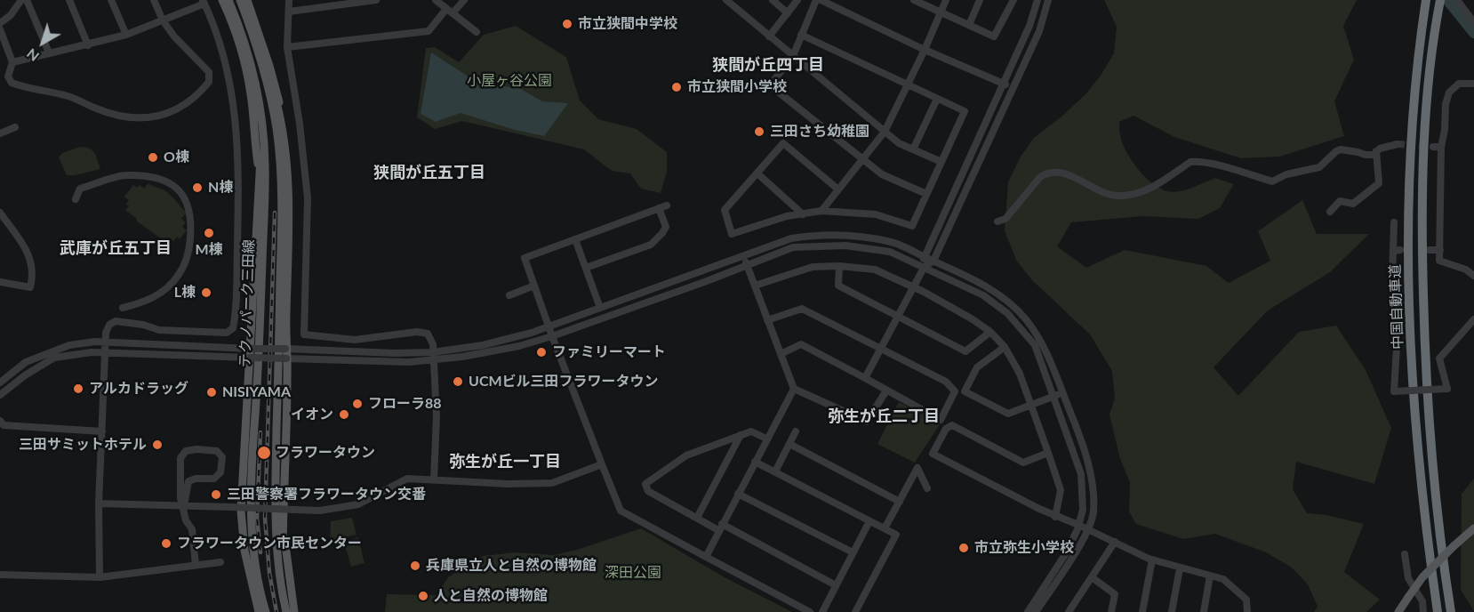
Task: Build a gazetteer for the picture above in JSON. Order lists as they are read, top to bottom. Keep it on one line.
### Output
{"streets":{"highway":["中国自動車道"],"main road":["テクノパーク三田線"]},"districts":["狭間が丘四丁目","狭間が丘五丁目","武庫が丘五丁目","弥生が丘二丁目","弥生が丘一丁目"],"parks":["小屋ヶ谷公園","深田公園"],"places":["市立狭間中学校","市立狭間小学校","三田さち幼稚園","O棟","N棟","M棟","L棟","ファミリーマート","UCMビル三田フラワータウン","アルカドラッグ","NISIYAMA","フローラ88","イオン","三田サミットホテル","フラワータウン","三田警察署フラワータウン交番","フラワータウン市民センター","市立弥生小学校","兵庫県立人と自然の博物館","人と自然の博物館"],"north":"bottom left"}
